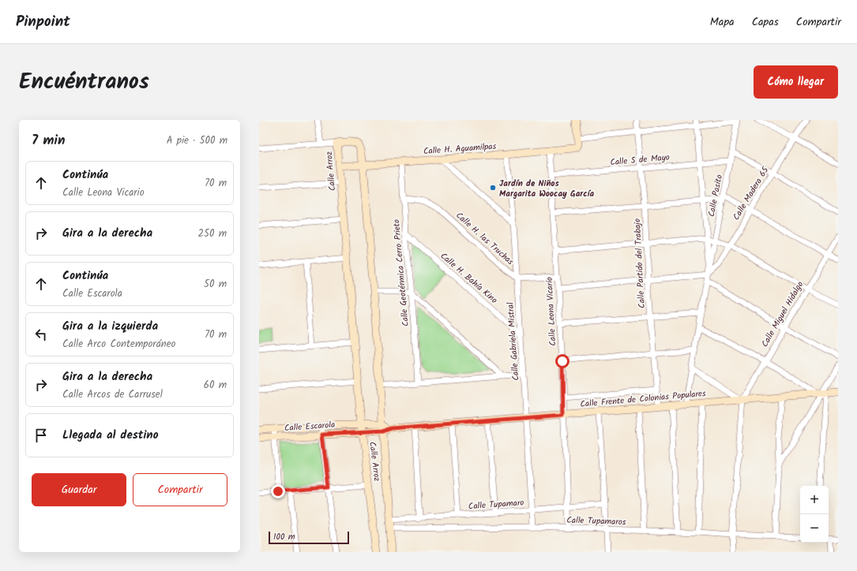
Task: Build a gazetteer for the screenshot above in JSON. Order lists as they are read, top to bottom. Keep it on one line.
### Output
{"streets":{"main road":["Calle H. Aguamilpas","Calle Arroz","Calle Frente de Colonias Populares","Calle Escarola"],"street":["Calle 5 de Mayo","Calle Madera 65","Calle Pasito","Calle H. las Truchas","Calle Partido del Trabajo","Calle Geotérmica Cerro Prieto","Calle H. Bahía Kino","Calle Leona Vicario","Calle Miguel Hidalgo","Calle Gabriela Mistral","Calle Tupamaro","Calle Tupamaros"]},"crossings":[["Calle H. Aguamilpas","Calle Arroz"],["Calle H. Aguamilpas","Calle Geotérmica Cerro Prieto"],["Calle H. Aguamilpas","Calle Leona Vicario"],["Calle H. Aguamilpas","Calle Gabriela Mistral"],["Calle 5 de Mayo","Calle Pasito"],["Calle 5 de Mayo","Calle Partido del Trabajo"],["Calle 5 de Mayo","Calle Leona Vicario"],["Calle Arroz","Calle Frente de Colonias Populares"],["Calle Arroz","Calle Escarola"],["Calle Arroz","Calle Tupamaro"],["Calle Arroz","Calle Tupamaros"],["Calle Madera 65","Calle Pasito"],["Calle Pasito","Calle Frente de Colonias Populares"],["Calle H. las Truchas","Calle Geotérmica Cerro Prieto"],["Calle H. las Truchas","Calle Gabriela Mistral"],["Calle Partido del Trabajo","Calle Frente de Colonias Populares"],["Calle Geotérmica Cerro Prieto","Calle H. Bahía Kino"],["Calle H. Bahía Kino","Calle Gabriela Mistral"],["Calle Leona Vicario","Calle Frente de Colonias Populares"],["Calle Leona Vicario","Calle Tupamaro"],["Calle Leona Vicario","Calle Tupamaros"],["Calle Miguel Hidalgo","Calle Frente de Colonias Populares"],["Calle Gabriela Mistral","Calle Frente de Colonias Populares"],["Calle Gabriela Mistral","Calle Tupamaro"],["Calle Gabriela Mistral","Calle Tupamaros"],["Calle Frente de Colonias Populares","Calle Escarola"]],"places":["Jardín de Niños Margarita Woocay García"],"scale_bar":"100 m","page":{"header":"Pinpoint","nav":["Mapa","Capas","Compartir"],"title":"Encuéntranos","buttons":["Cómo llegar",["Guardar","Compartir"]],"heading":["7 min","A pie · 500 m"],"list":[["Continúa","Calle Leona Vicario","70 m"],["Gira a la derecha","250 m"],["Continúa","Calle Escarola","50 m"],["Gira a la izquierda","Calle Arco Contemporáneo","70 m"],["Gira a la derecha","Calle Arcos de Carrusel","60 m"],"Llegada al destino"],"map_buttons":["+","−"],"scale":"100 m"}}
